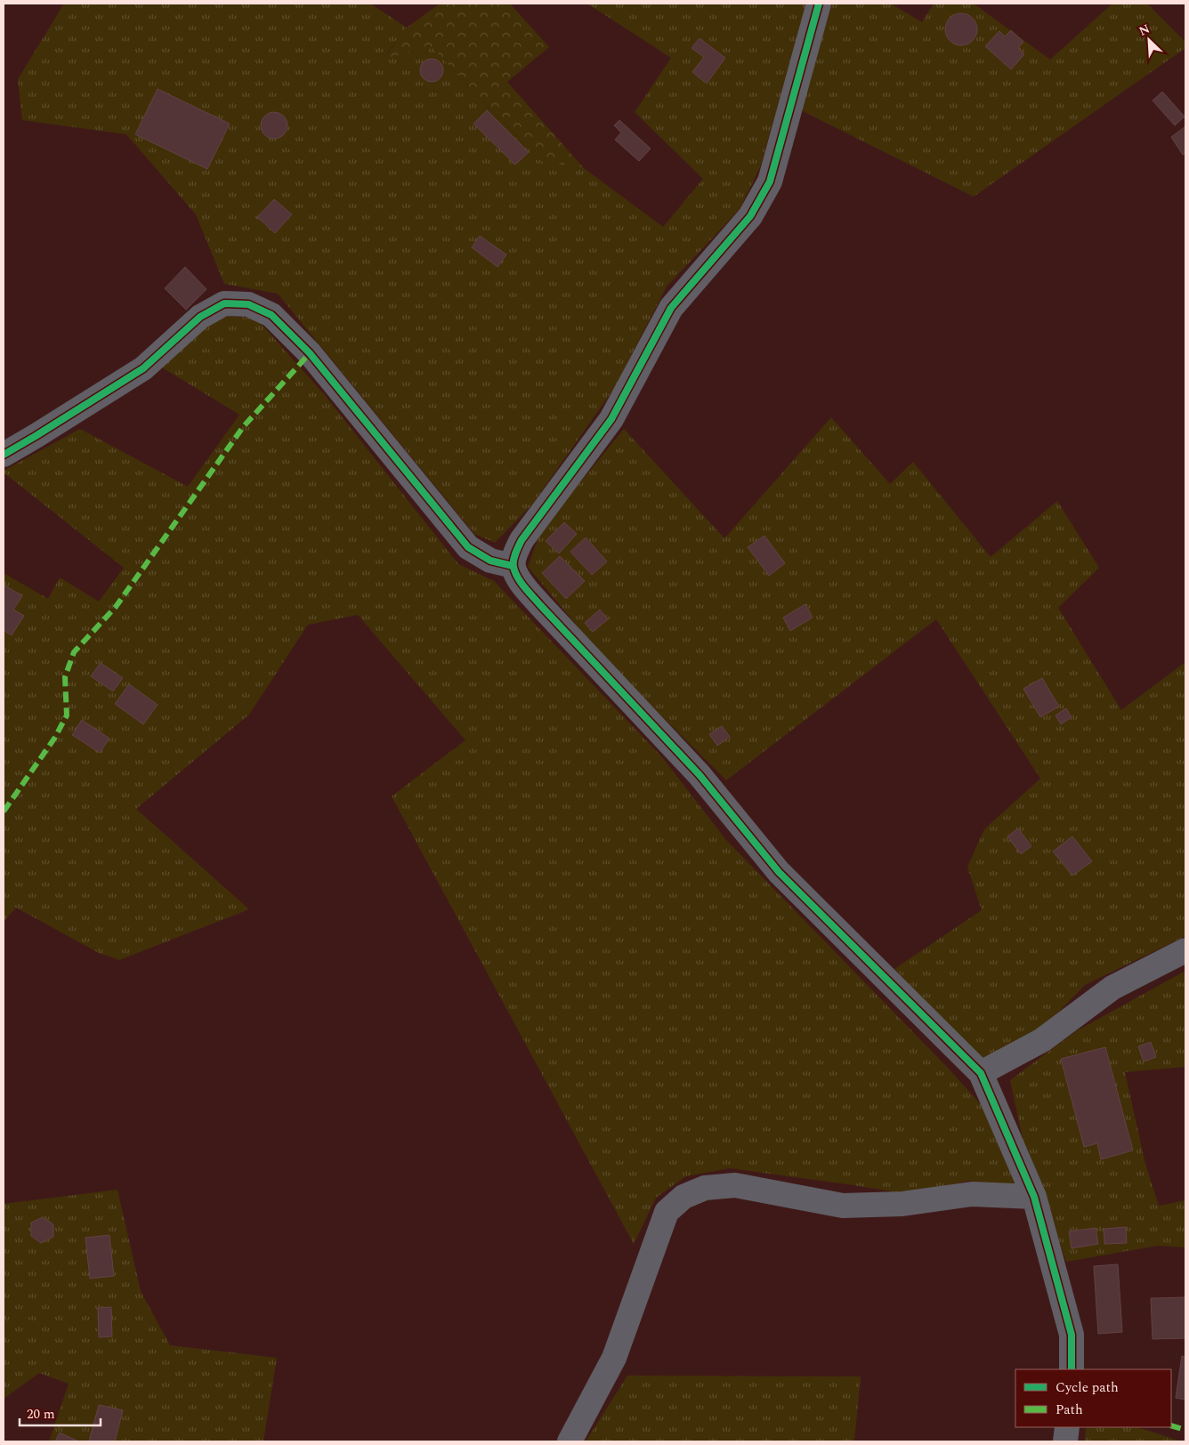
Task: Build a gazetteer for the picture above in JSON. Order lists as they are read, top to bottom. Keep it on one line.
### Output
{"legend":["Cycle path","Path"],"scale_bar":"20 m","north":"top left"}
